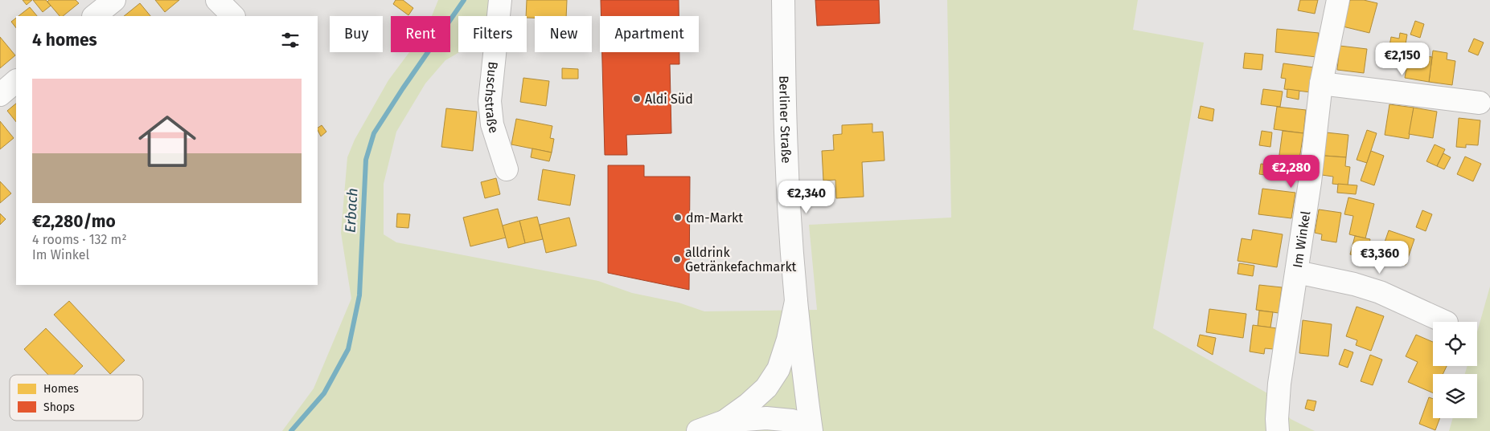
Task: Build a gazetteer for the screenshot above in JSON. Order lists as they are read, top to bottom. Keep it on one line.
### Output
{"streets":{"street":["Buschstraße","Berliner Straße","Im Winkel"]},"water":["Erbach"],"places":["Aldi Süd","dm-Markt","alldrink Getränkefachmarkt"],"legend":["Homes","Shops"],"page":{"chip":["Buy","Rent","Filters","New","Apartment"],"heading":"4 homes","price":["€2,150","€2,280","€2,340","€3,360"],"list":[{"name":"€2,280/mo","note":"4 rooms · 132 m² · Im Winkel"}]}}
